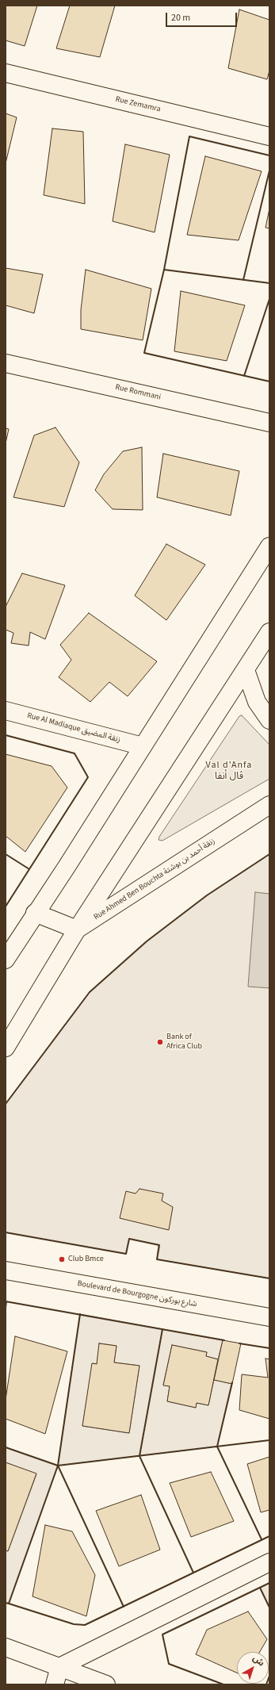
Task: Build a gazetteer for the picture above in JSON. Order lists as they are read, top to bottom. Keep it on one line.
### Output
{"streets":{"street":["Rue Zemamra","Rue Rommani","Rue Al Madiaque زنقة المضيق","Rue Ahmed Ben Bouchta زنقة أحمد بن بوشتة","Boulevard de Bourgogne شارع بوركون"]},"districts":["Val d'Anfa ڨال أنفا"],"places":["Bank of Africa Club","Club Bmce"],"scale_bar":"20 m","north":"top right"}
